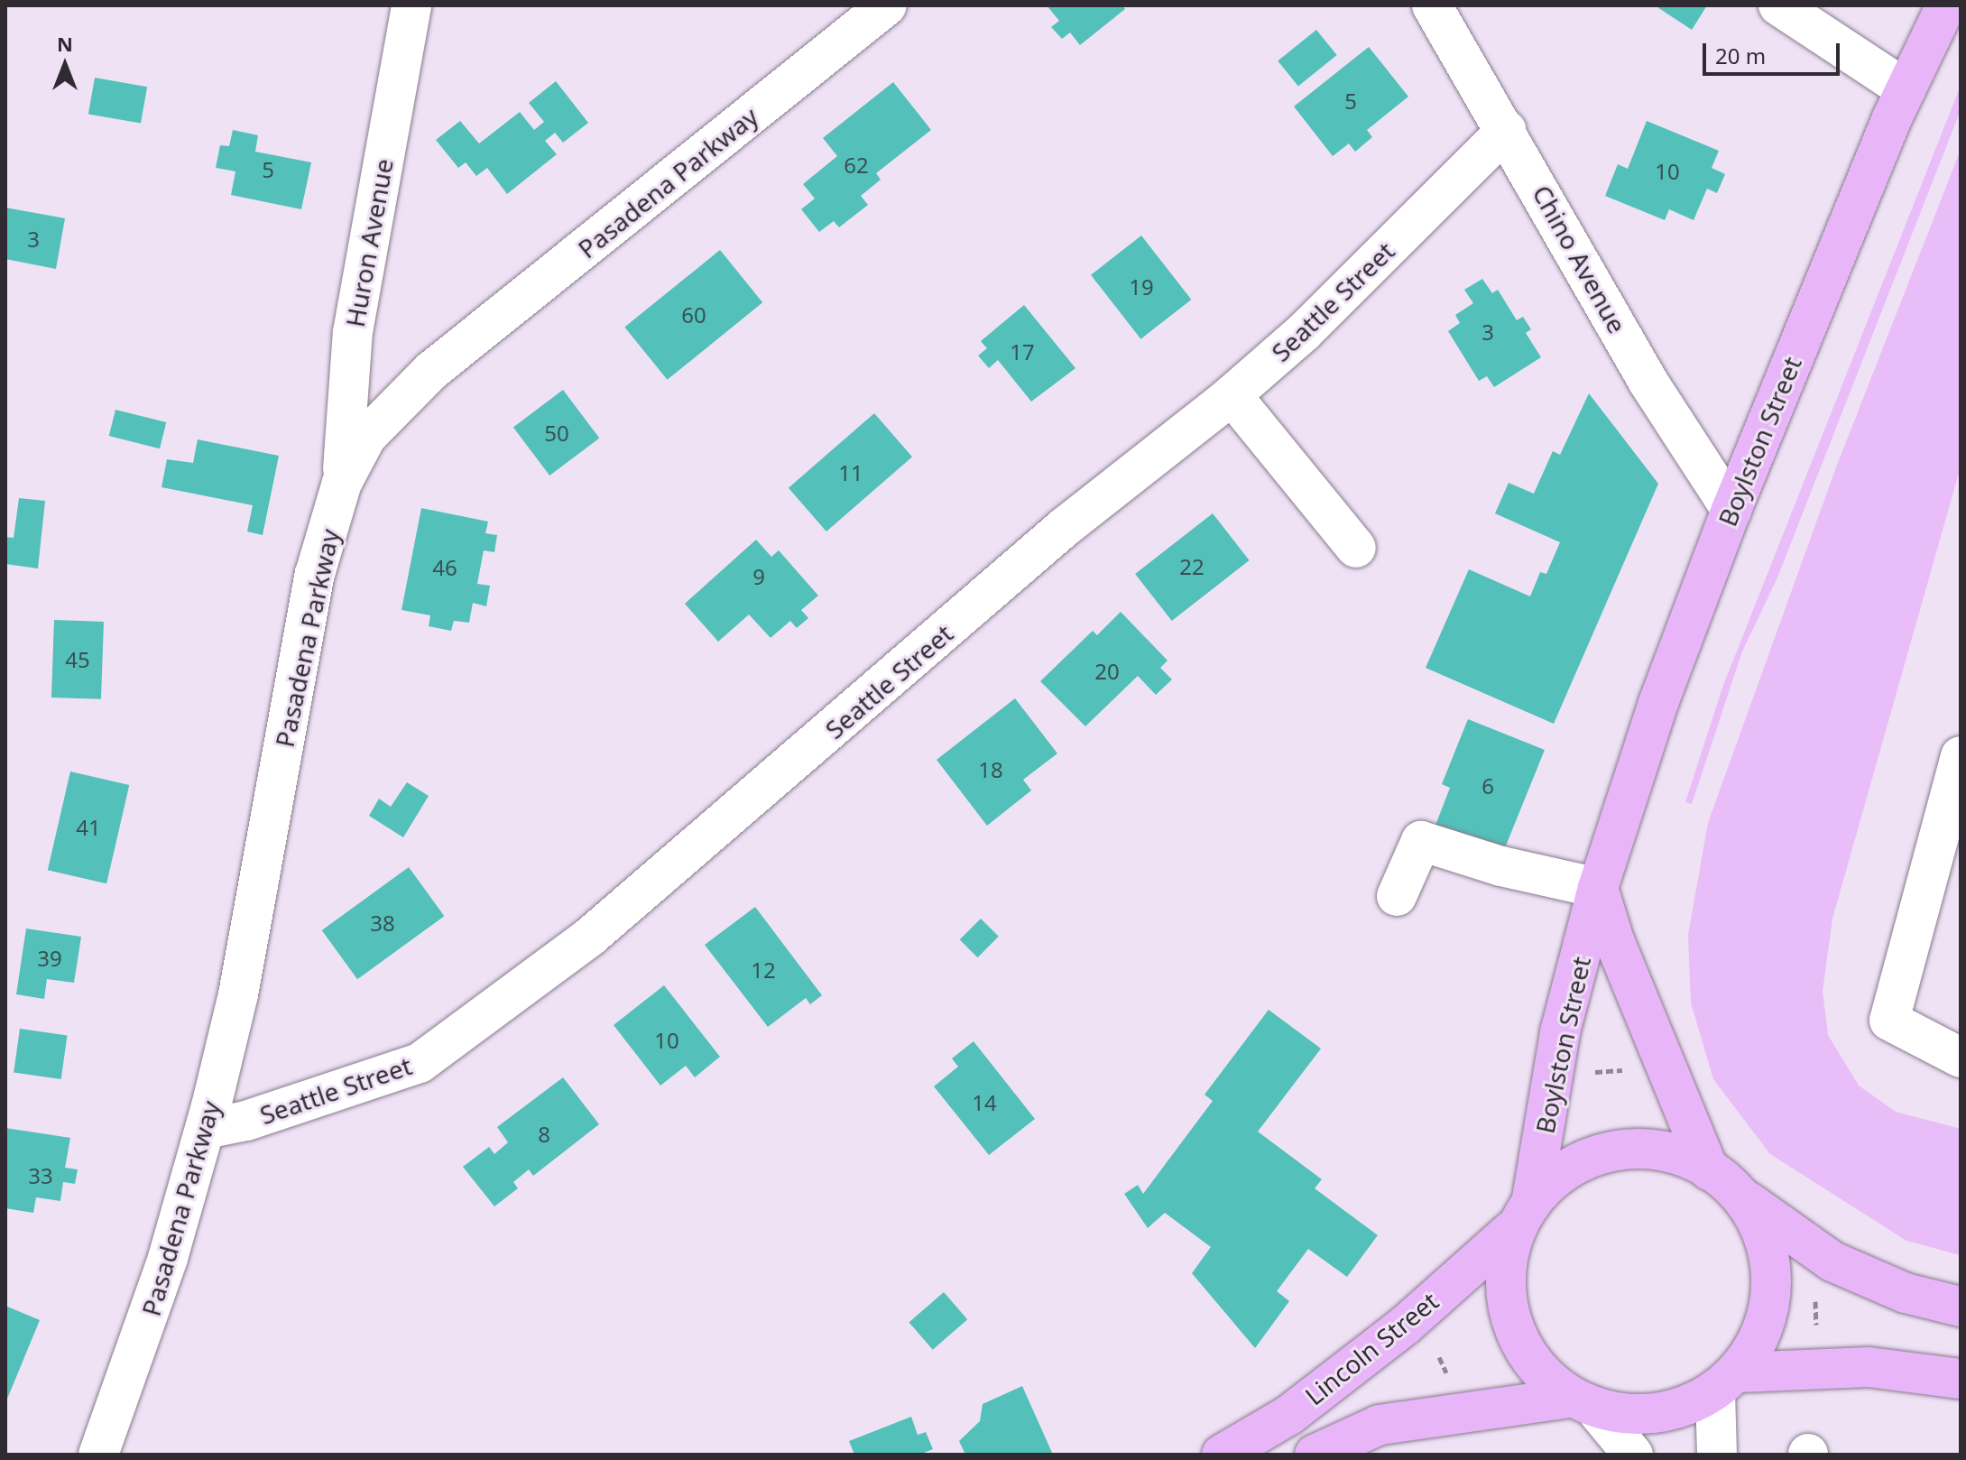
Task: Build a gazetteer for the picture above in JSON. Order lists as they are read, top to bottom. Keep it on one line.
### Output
{"streets":{"main road":["Boylston Street","Lincoln Street"],"street":["Pasadena Parkway","Huron Avenue","Chino Avenue","Seattle Street"]},"crossings":[["Pasadena Parkway","Huron Avenue"],["Pasadena Parkway","Seattle Street"],["Chino Avenue","Seattle Street"],["Chino Avenue","Boylston Street"],["Boylston Street","Lincoln Street"]],"house_numbers":["5","62","5","10","3","19","60","3","17","50","11","22","46","9","45","20","18","6","41","38","39","12","10","14","8","33"],"scale_bar":"20 m","north":"top"}
